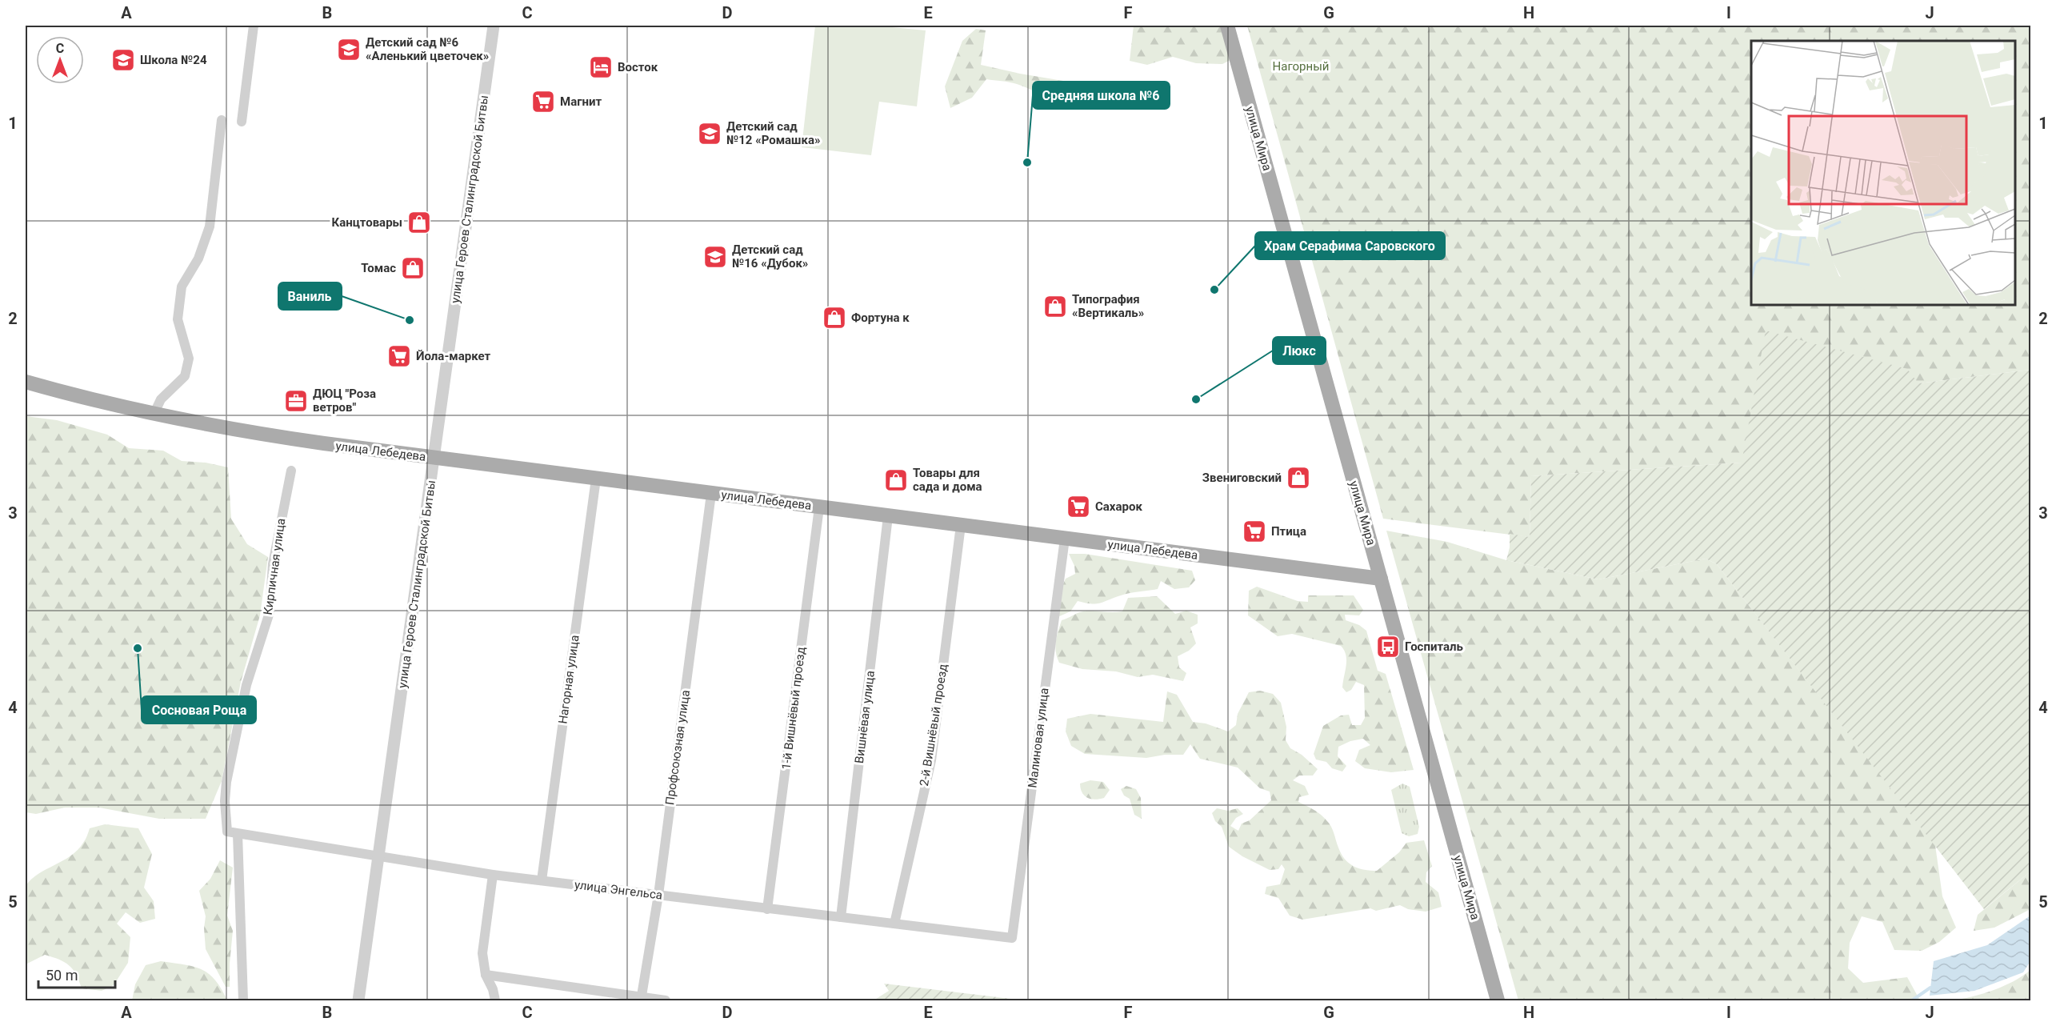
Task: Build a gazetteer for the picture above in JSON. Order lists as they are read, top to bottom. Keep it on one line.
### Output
{"streets":{"main road":["улица Мира","улица Лебедева"],"street":["улица Героев Сталинградской Битвы","Кирпичная улица","Нагорная улица","1-й Вишнёвый проезд","Вишнёвая улица","2-й Вишнёвый проезд","Малиновая улица","Профсоюзная улица","улица Энгельса"]},"crossings":[["улица Мира","улица Лебедева"],["улица Героев Сталинградской Битвы","улица Лебедева"],["улица Героев Сталинградской Битвы","улица Энгельса"],["улица Лебедева","Нагорная улица"],["улица Лебедева","1-й Вишнёвый проезд"],["улица Лебедева","Вишнёвая улица"],["улица Лебедева","2-й Вишнёвый проезд"],["улица Лебедева","Малиновая улица"],["улица Лебедева","Профсоюзная улица"],["Кирпичная улица","улица Энгельса"],["Нагорная улица","улица Энгельса"],["1-й Вишнёвый проезд","улица Энгельса"],["Вишнёвая улица","улица Энгельса"],["2-й Вишнёвый проезд","улица Энгельса"],["Малиновая улица","улица Энгельса"],["Профсоюзная улица","улица Энгельса"]],"parks":["Нагорный"],"places":{"school or university":["Детский сад №6 «Аленький цветочек»","Школа №24","Детский сад №12 «Ромашка»","Детский сад №16 «Дубок»"],"hotel":["Восток"],"supermarket":["Магнит","Йола-маркет","Сахарок","Птица"],"other":["Средняя школа №6","Храм Серафима Саровского","Ваниль","Люкс","Сосновая Роща"],"shop":["Канцтовары","Томас","Типография «Вертикаль»","Фортуна к","Звениговский","Товары для сада и дома"],"office":["ДЮЦ \"Роза ветров\""],"bus stop":["Госпиталь"]},"scale_bar":"50 m","north":"top","grid":{"columns":["A","B","C","D","E","F","G","H","I","J"],"rows":["1","2","3","4","5"]}}
